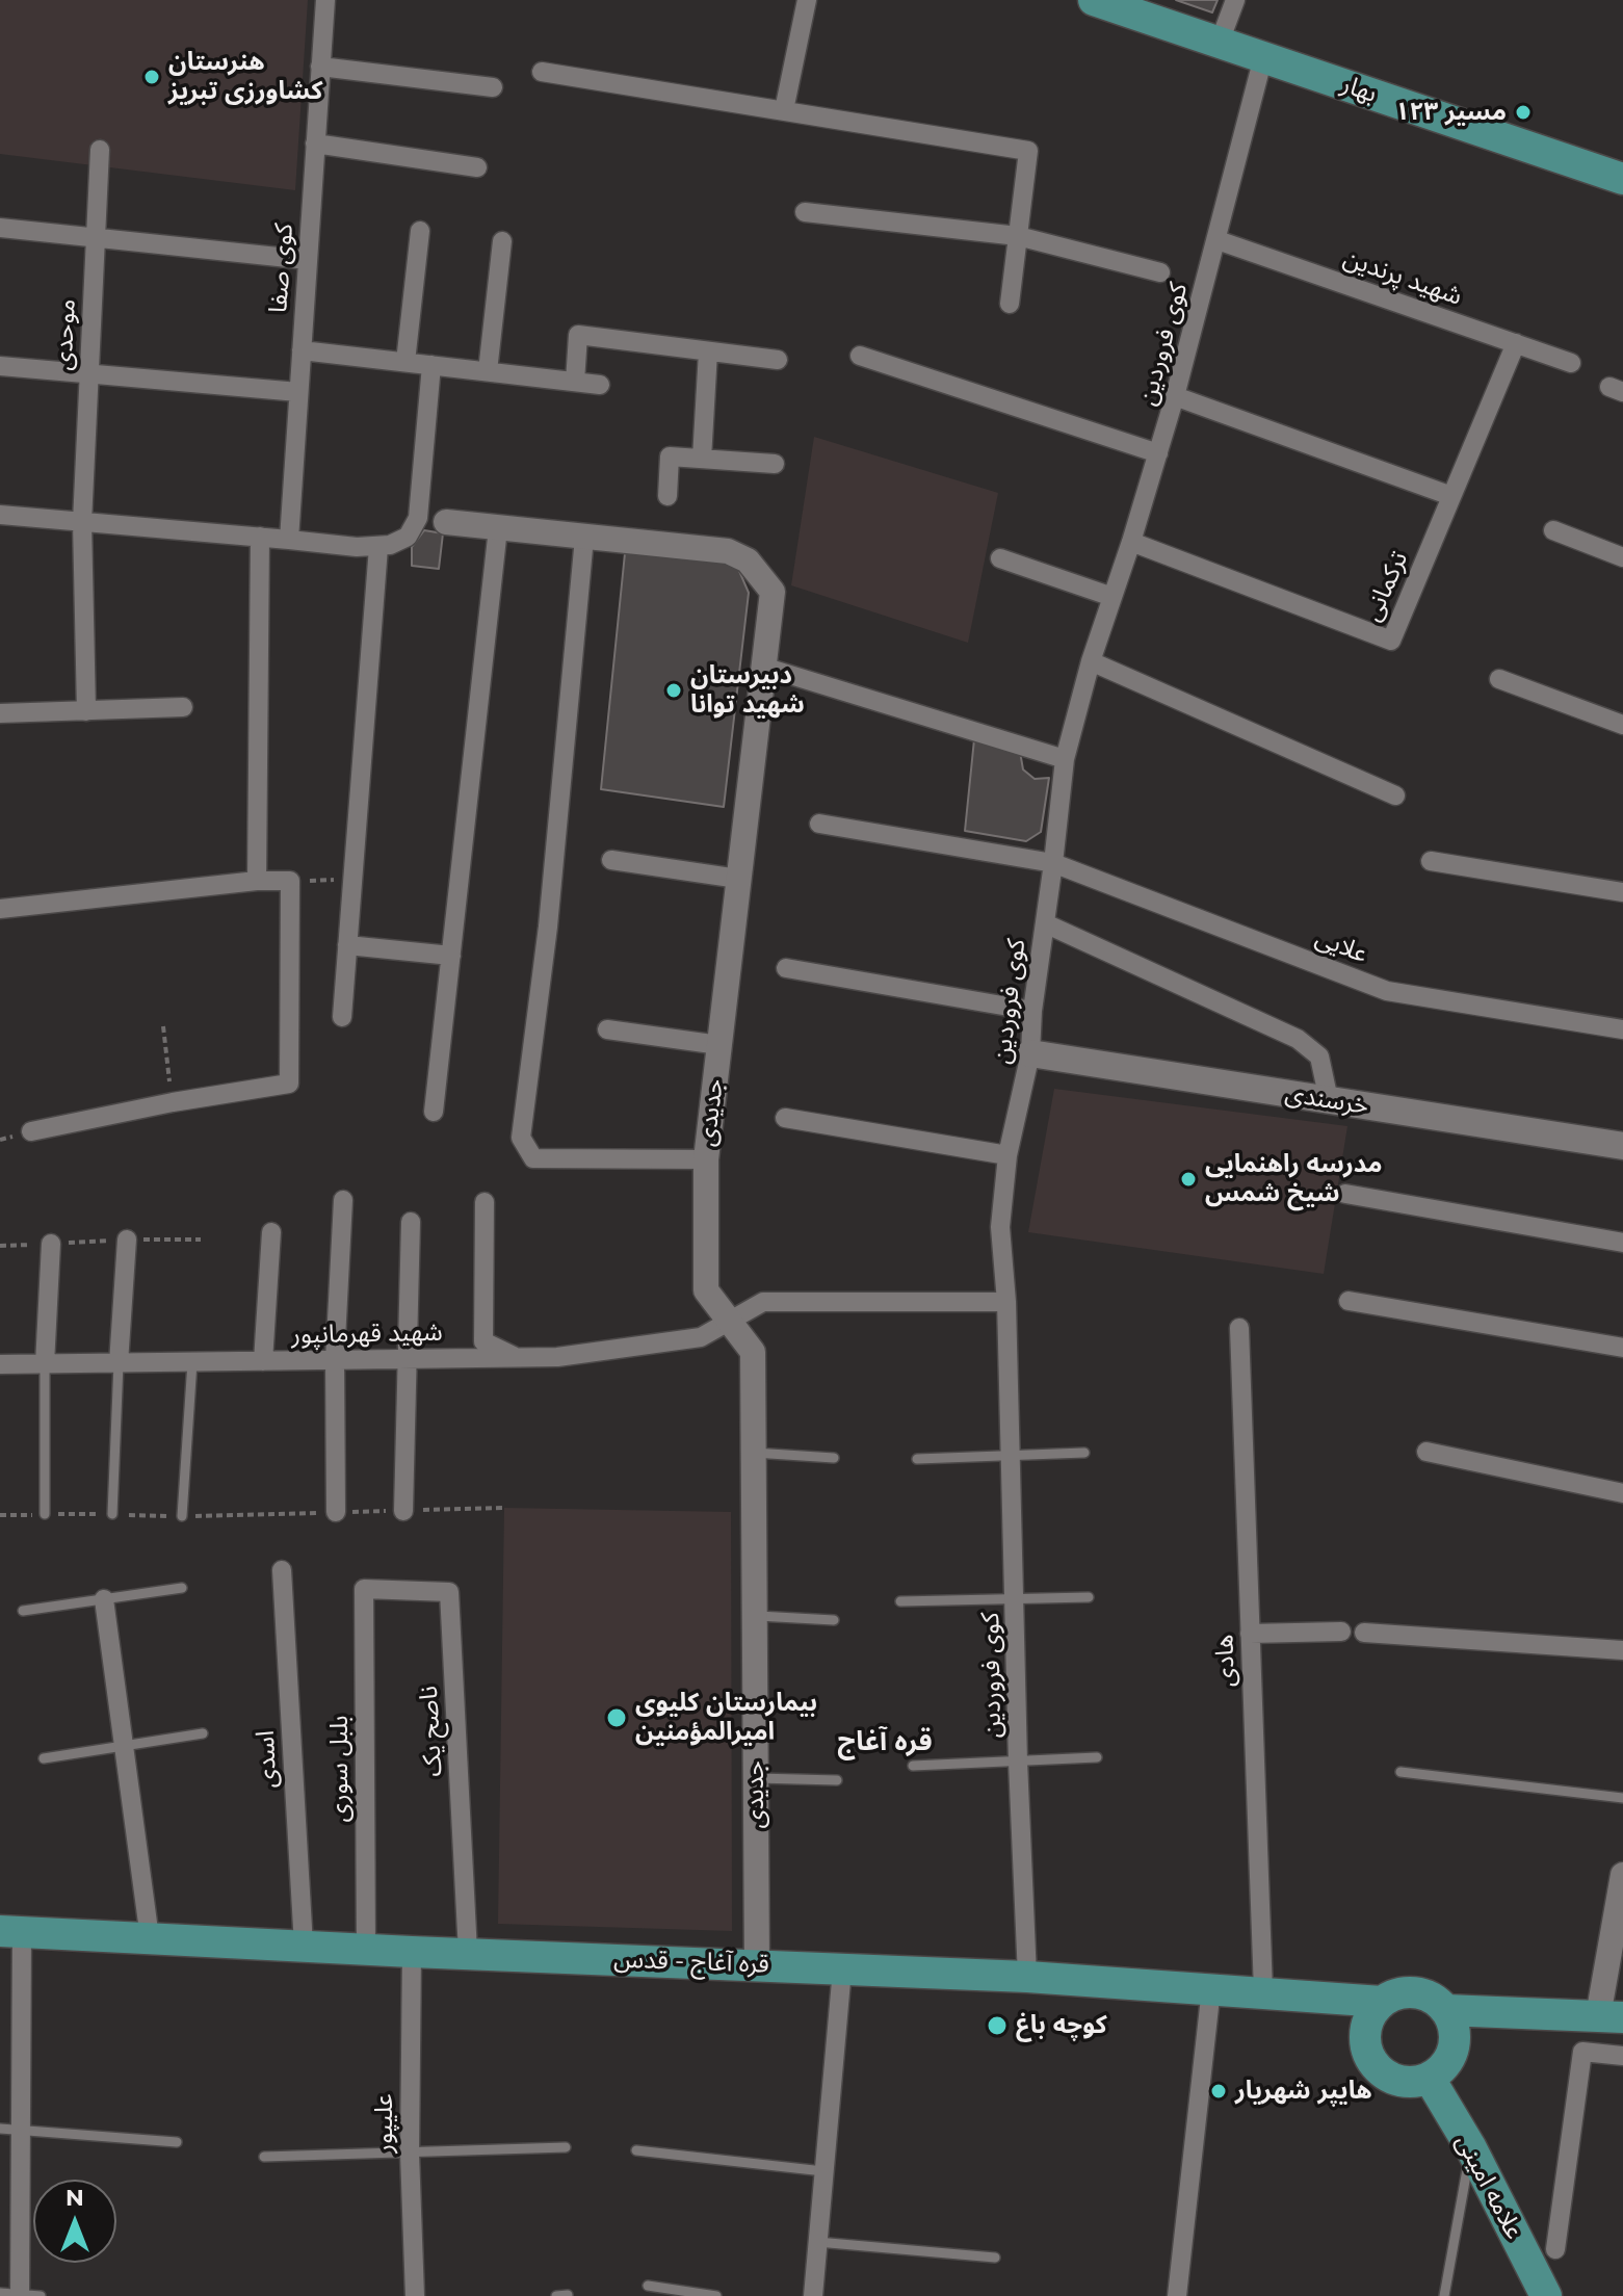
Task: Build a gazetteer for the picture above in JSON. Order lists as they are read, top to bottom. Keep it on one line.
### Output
{"streets":{"main road":["بهار","خرسندی","قره آغاج - قدس","علامه امینی"],"street":["کوی صفا","شهید پرندین","موحدی","کوی فروردین","ترکمانی","علایی","جدیدی","شهید قهرمانپور","هادی","ناصح یک","اسدی","بلبل سوری","علیپور"]},"crossings":[["بهار","کوی فروردین"],["شهید پرندین","کوی فروردین"],["شهید پرندین","ترکمانی"],["کوی فروردین","ترکمانی"],["کوی فروردین","علایی"],["کوی فروردین","خرسندی"],["کوی فروردین","شهید قهرمانپور"],["کوی فروردین","قره آغاج - قدس"],["جدیدی","شهید قهرمانپور"],["جدیدی","قره آغاج - قدس"],["هادی","قره آغاج - قدس"],["ناصح یک","بلبل سوری"],["ناصح یک","قره آغاج - قدس"],["اسدی","قره آغاج - قدس"],["بلبل سوری","قره آغاج - قدس"],["قره آغاج - قدس","علیپور"],["قره آغاج - قدس","علامه امینی"]],"districts":["قره آغاج"],"places":["هنرستان کشاورزی تبریز","مسیر ۱۲۳","دبیرستان شهید توانا","مدرسه راهنمایی شیخ شمس","بیمارستان کلیوی امیرالمؤمنین","کوچه باغ","هایپر شهریار"],"north":"top"}
